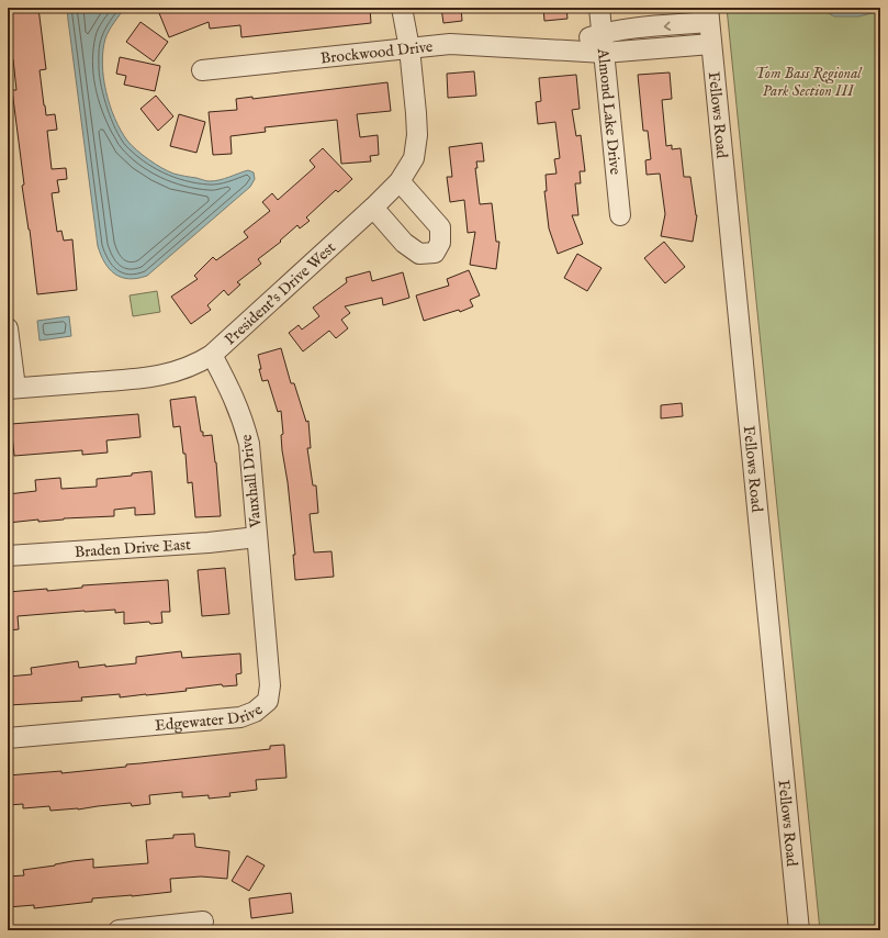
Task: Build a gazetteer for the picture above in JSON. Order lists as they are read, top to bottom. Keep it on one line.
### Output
{"streets":{"street":["Brockwood Drive","Almond Lake Drive","Fellows Road","President's Drive West","Vauxhall Drive","Braden Drive East","Edgewater Drive"]},"crossings":[["Brockwood Drive","Almond Lake Drive"],["Brockwood Drive","Fellows Road"],["Brockwood Drive","President's Drive West"],["President's Drive West","Vauxhall Drive"],["Vauxhall Drive","Braden Drive East"],["Vauxhall Drive","Edgewater Drive"],["Braden Drive East","Edgewater Drive"]],"parks":["Tom Bass Regional Park Section III"]}
